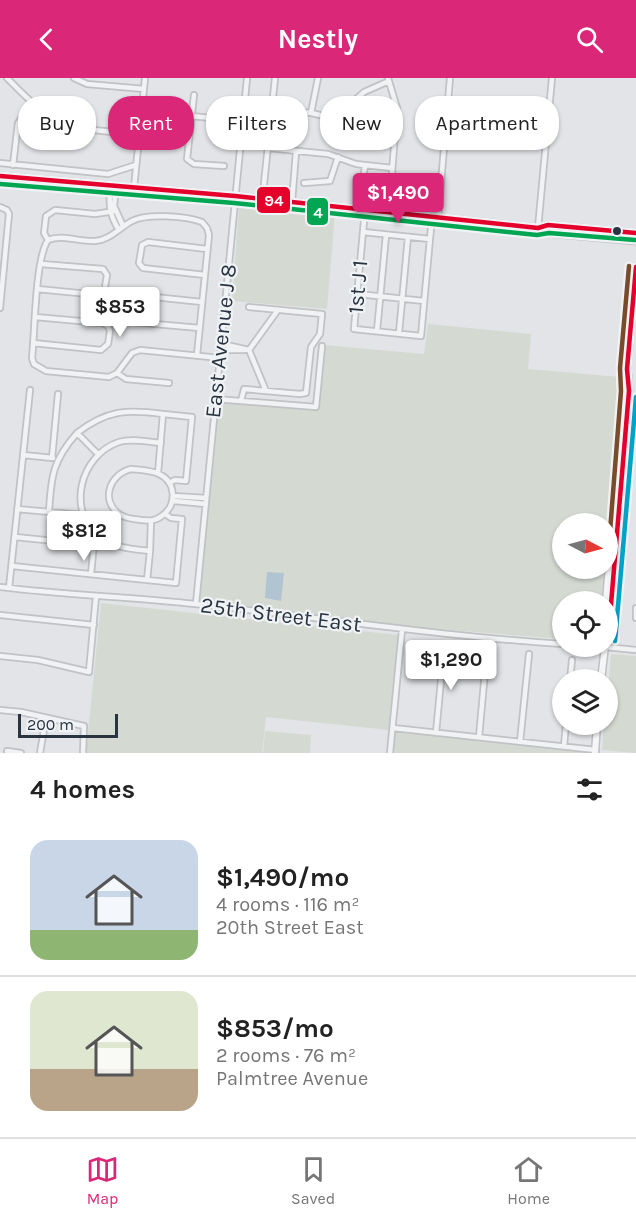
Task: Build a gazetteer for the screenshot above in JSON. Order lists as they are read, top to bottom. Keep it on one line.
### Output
{"streets":{"street":["1st J 1","East Avenue J 8","25th Street East"]},"crossings":[["East Avenue J 8","25th Street East"]],"lines":["transit line 94","transit line 4"],"scale_bar":"200 m","north":"right","page":{"header":"Nestly","chip":["Buy","Rent","Filters","New","Apartment"],"price":["$1,490","$853","$812","$1,290"],"scale":"200 m","heading":"4 homes","list":[{"name":"$1,490/mo","note":"4 rooms · 116 m² · 20th Street East"},{"name":"$853/mo","note":"2 rooms · 76 m² · Palmtree Avenue"}],"tabs":["Map","Saved","Home"]}}
